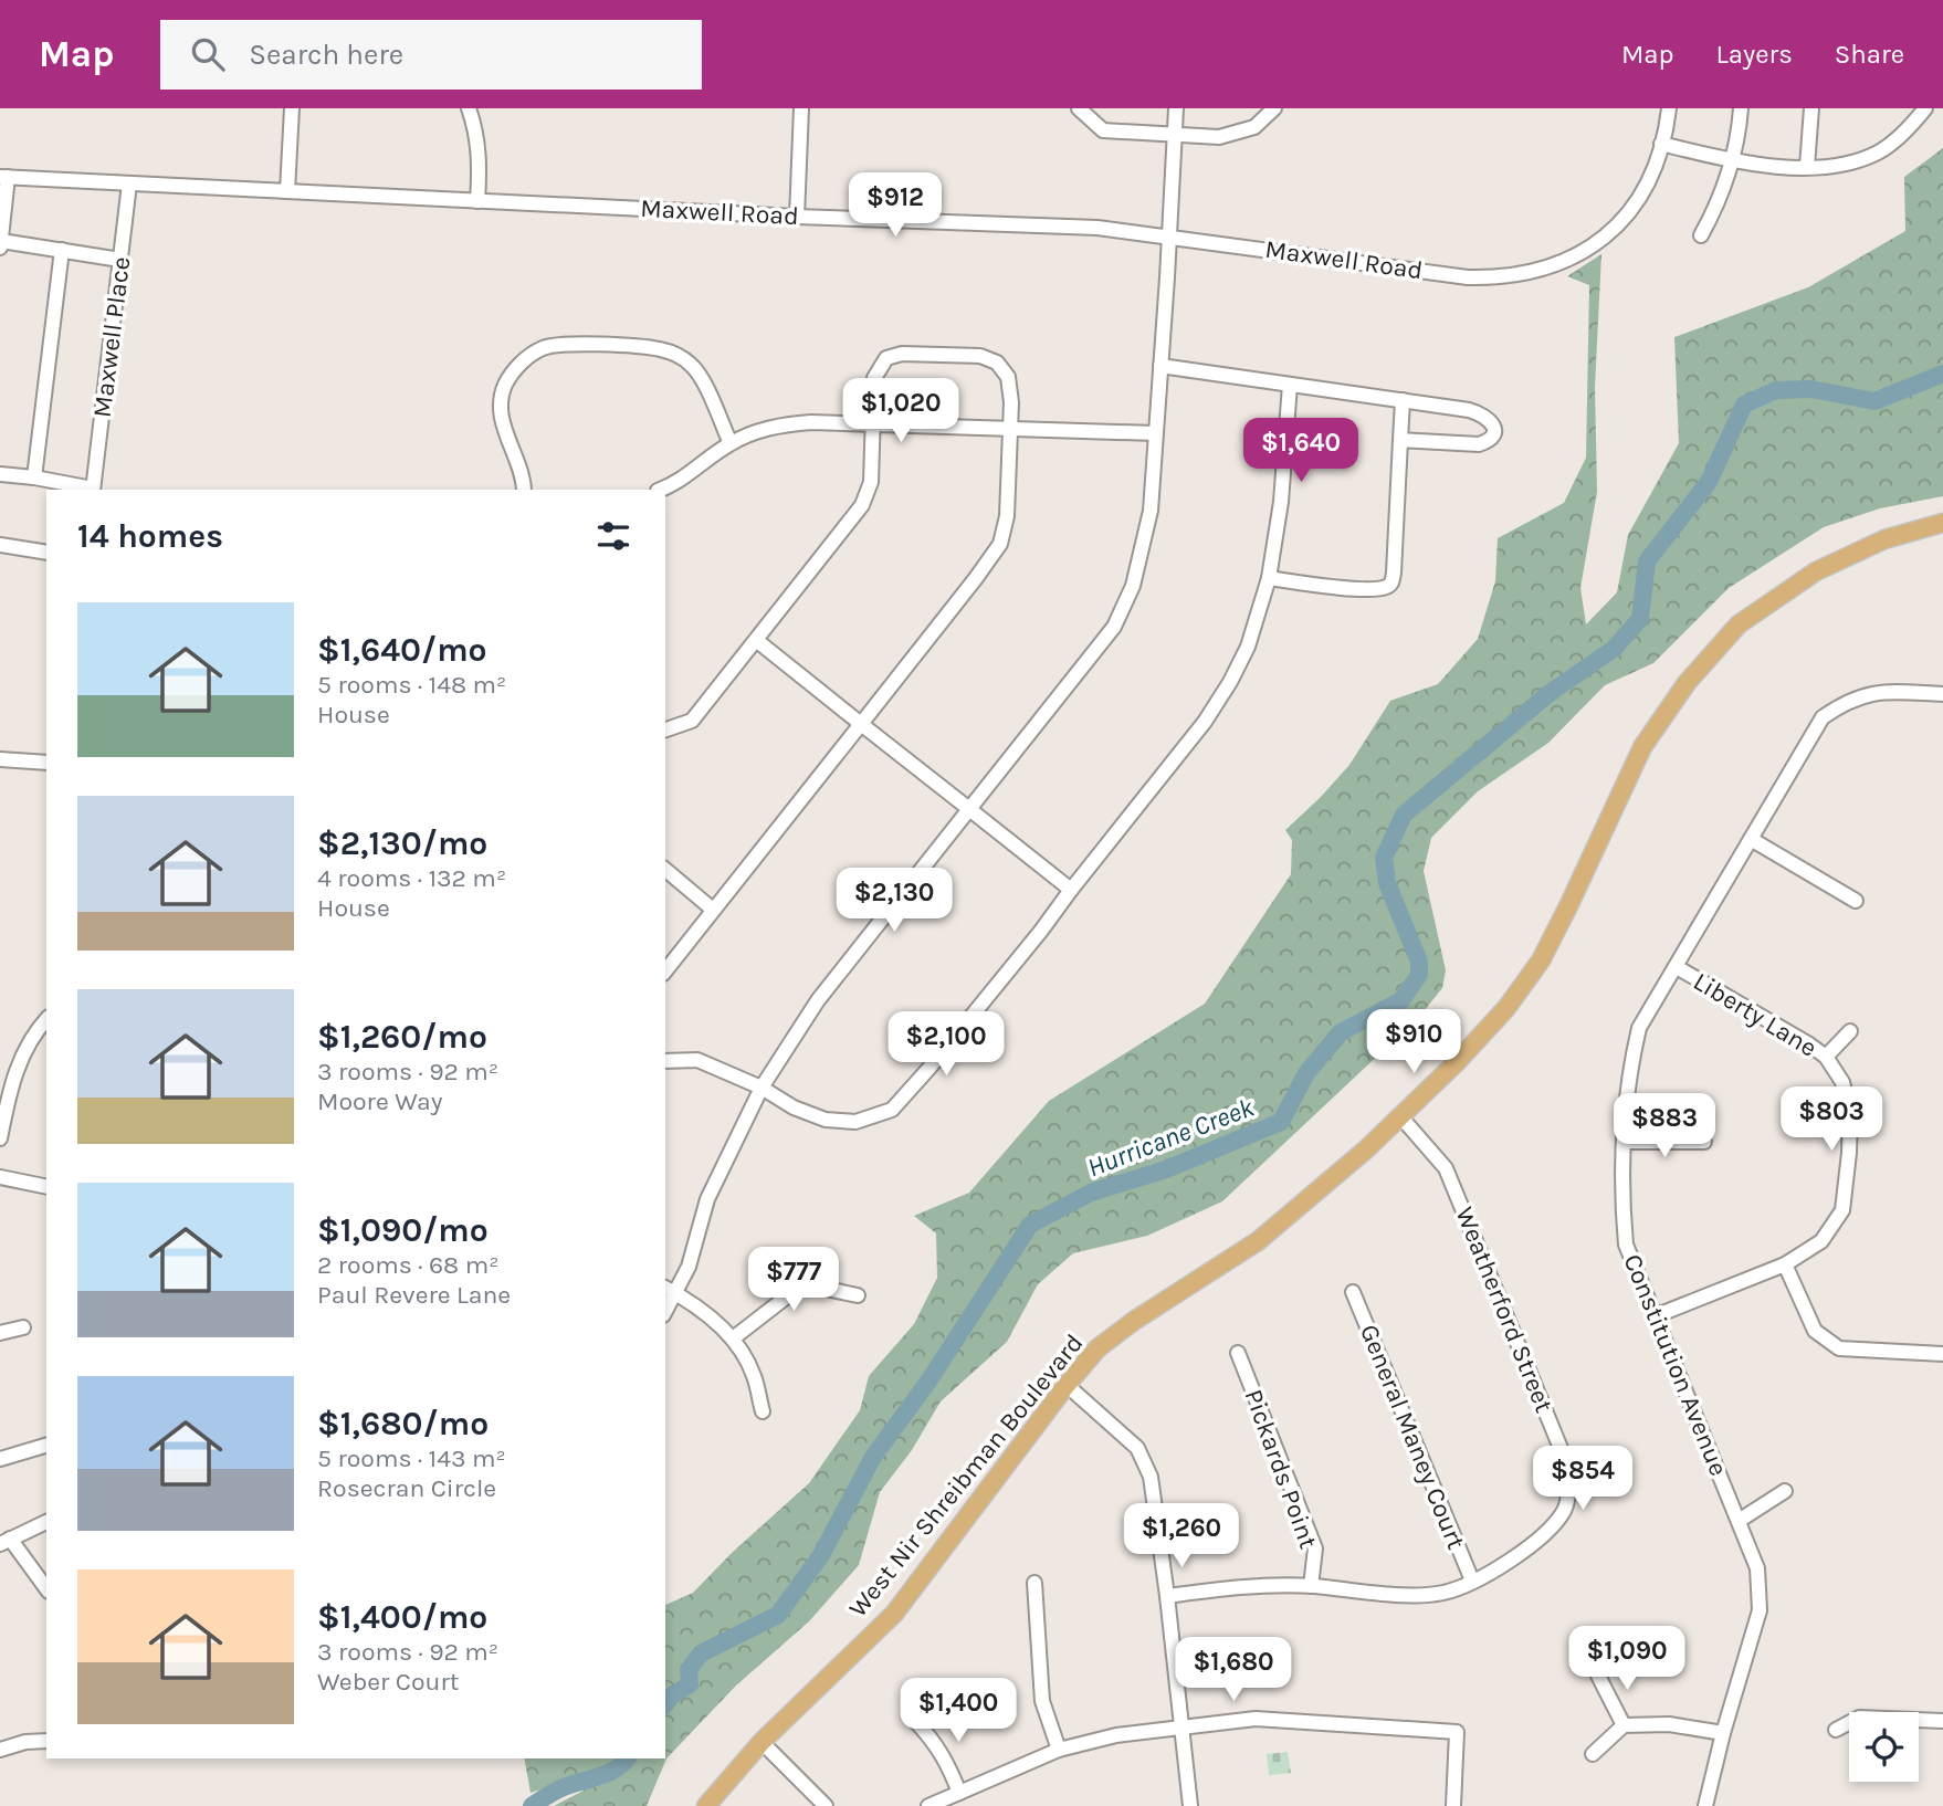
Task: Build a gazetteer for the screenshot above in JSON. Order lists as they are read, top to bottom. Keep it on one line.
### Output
{"streets":{"main road":["West Nir Shreibman Boulevard"],"street":["Maxwell Road","Maxwell Place","Liberty Lane","Weatherford Street","Constitution Avenue","General Maney Court","Pickards Point"]},"crossings":[["Maxwell Road","Maxwell Place"],["Liberty Lane","Constitution Avenue"],["Weatherford Street","General Maney Court"],["Weatherford Street","Pickards Point"],["Weatherford Street","West Nir Shreibman Boulevard"]],"water":["Hurricane Creek"],"page":{"header":"Map","search":"Search here","nav":["Map","Layers","Share"],"price":["$912","$1,020","$1,640","$2,130","$910","$2,100","$803","$883","$777","$854","$1,260","$1,090","$1,680","$1,400"],"heading":"14 homes","list":[{"name":"$1,640/mo","note":"5 rooms · 148 m² · House"},{"name":"$2,130/mo","note":"4 rooms · 132 m² · House"},{"name":"$1,260/mo","note":"3 rooms · 92 m² · Moore Way"},{"name":"$1,090/mo","note":"2 rooms · 68 m² · Paul Revere Lane"},{"name":"$1,680/mo","note":"5 rooms · 143 m² · Rosecran Circle"},{"name":"$1,400/mo","note":"3 rooms · 92 m² · Weber Court"}]}}
